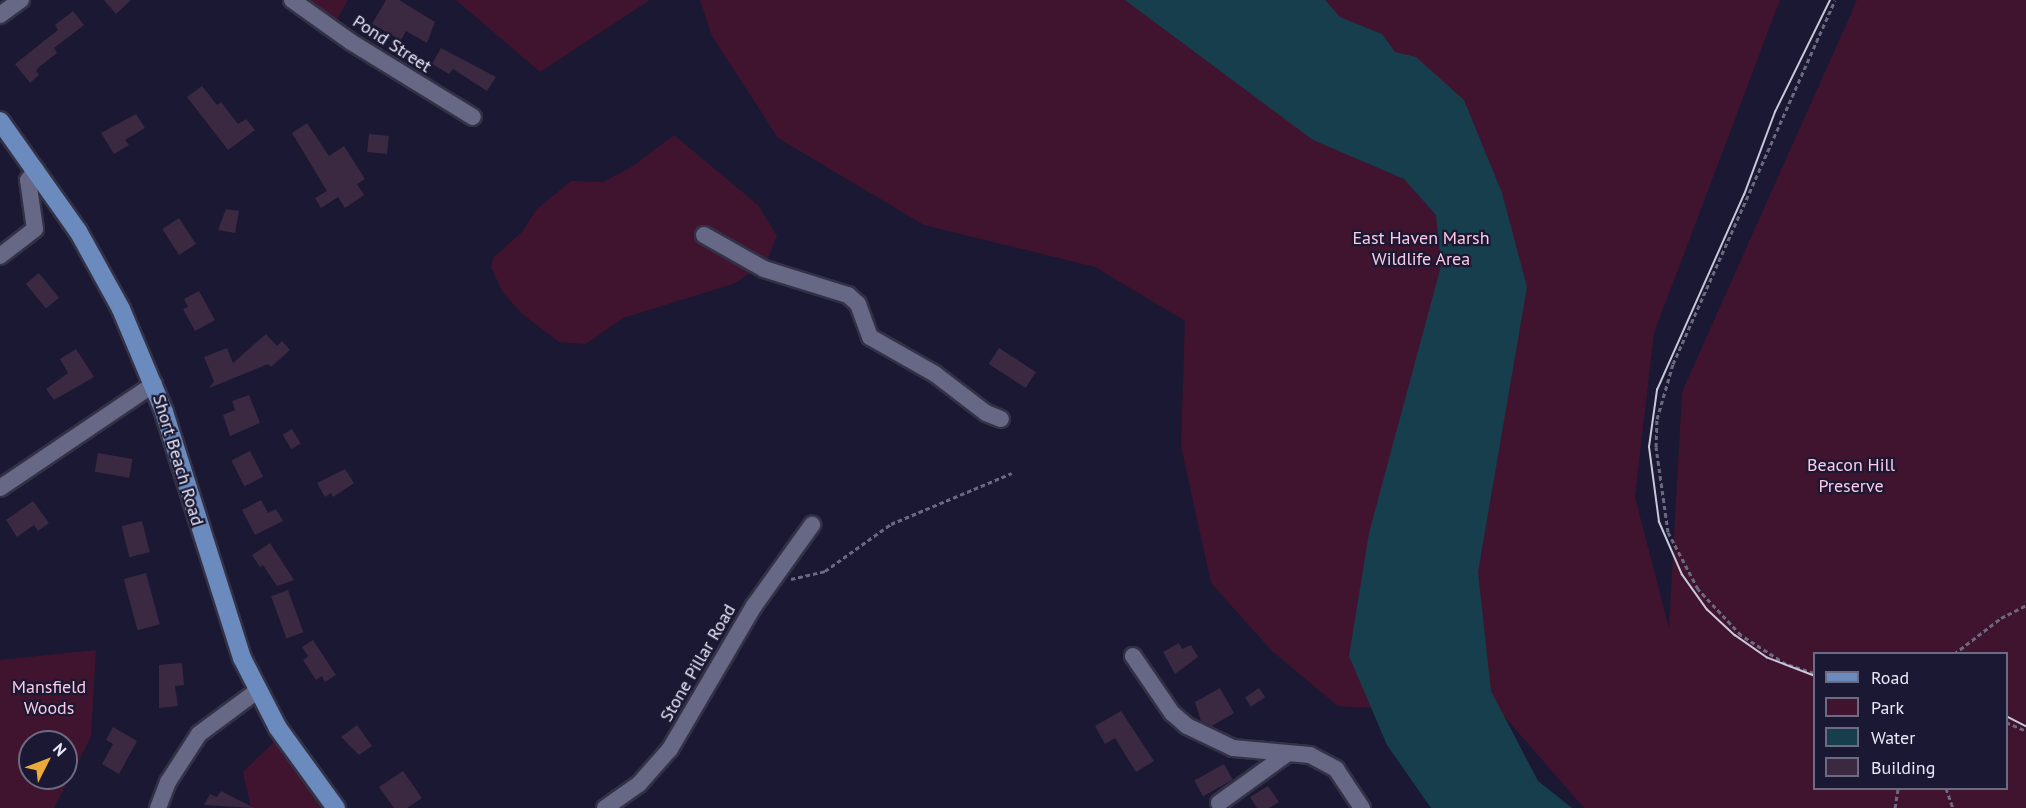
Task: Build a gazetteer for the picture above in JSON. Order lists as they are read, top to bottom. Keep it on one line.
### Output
{"streets":{"main road":["Short Beach Road"],"street":["Pond Street","Stone Pillar Road"]},"parks":["East Haven Marsh Wildlife Area","Beacon Hill Preserve","Mansfield Woods"],"legend":["Road","Park","Water","Building"],"north":"top right"}
